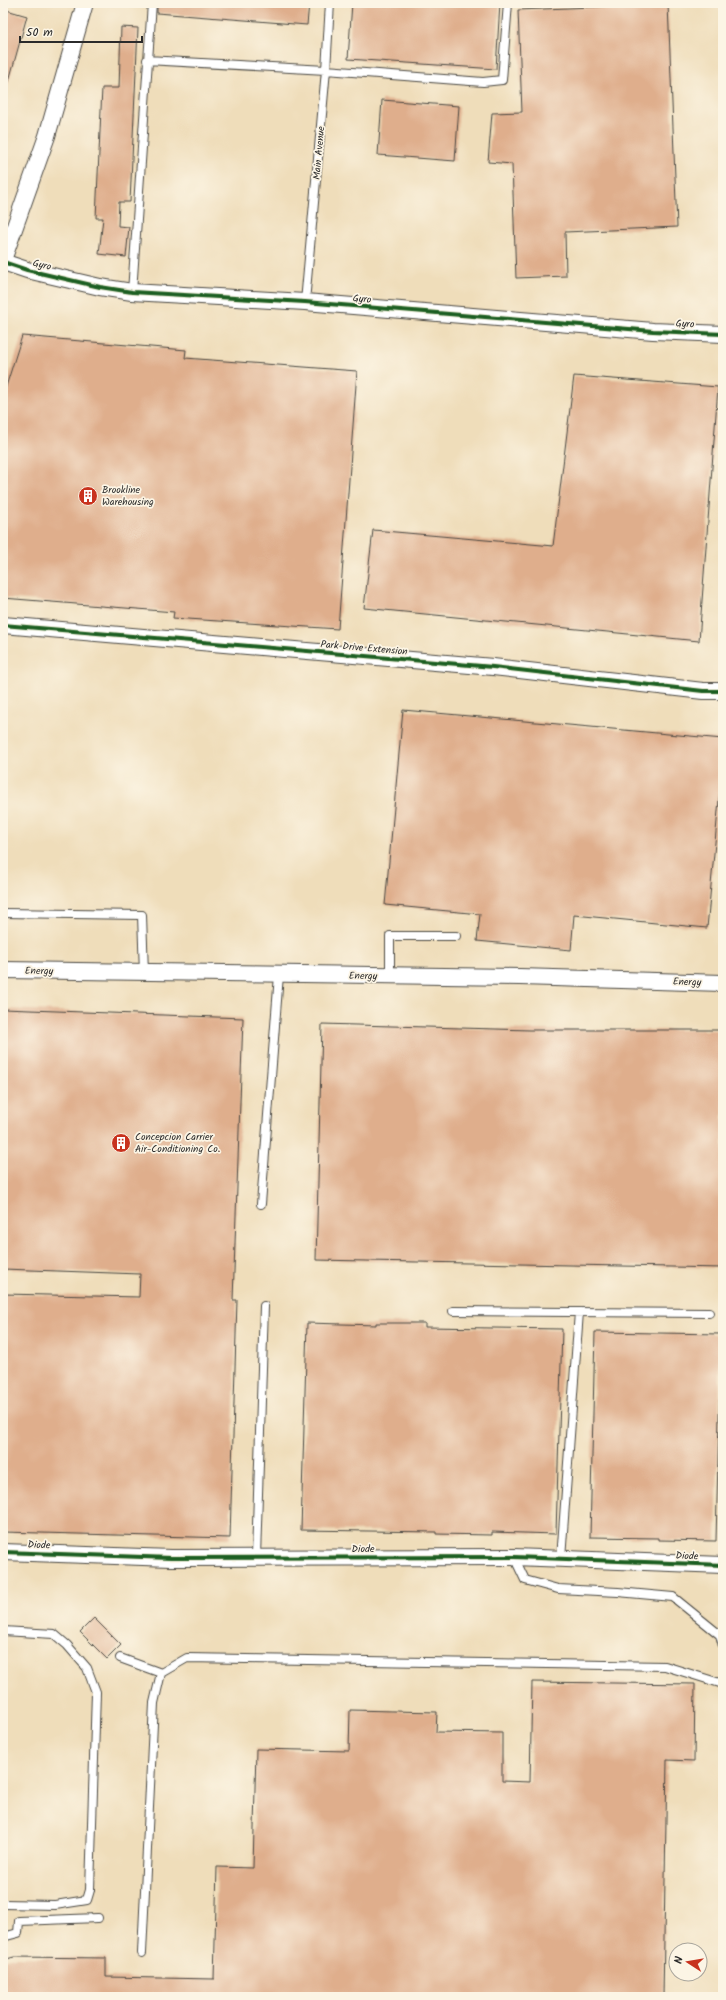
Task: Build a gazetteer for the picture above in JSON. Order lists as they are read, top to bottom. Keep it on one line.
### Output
{"streets":{"street":["Gyro","Park Drive Extension","Energy","Diode"],"lane":["Main Avenue"]},"crossings":[["Main Avenue","Gyro"]],"places":{"building":["Brookline Warehousing","Concepcion Carrier Air-Conditioning Co."]},"scale_bar":"50 m","north":"left"}
